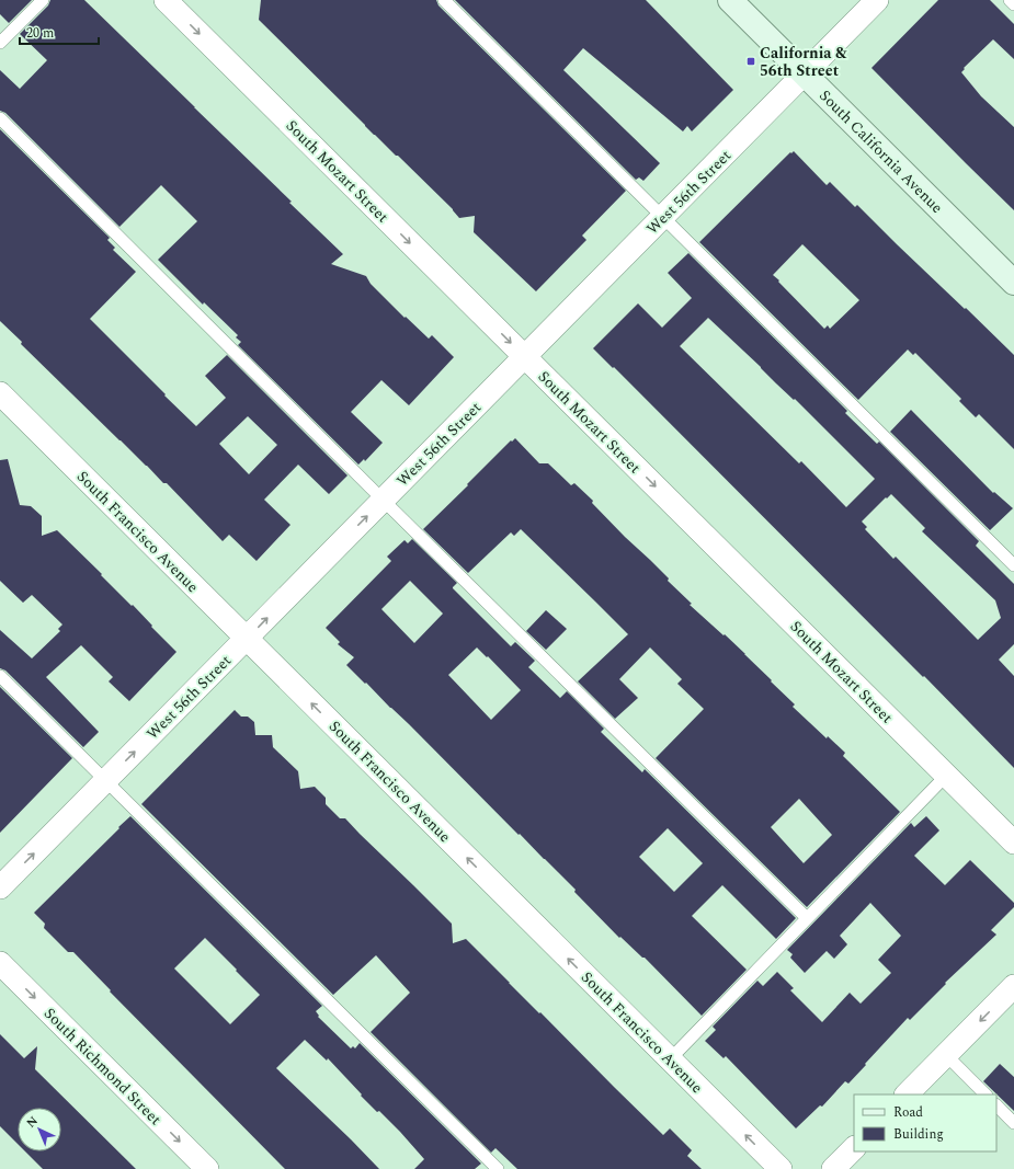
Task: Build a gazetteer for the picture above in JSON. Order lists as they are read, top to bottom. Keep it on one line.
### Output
{"streets":{"street":["South California Avenue","South Mozart Street","West 56th Street","South Francisco Avenue","South Richmond Street"]},"crossings":[["South California Avenue","West 56th Street"],["South Mozart Street","West 56th Street"],["West 56th Street","South Francisco Avenue"]],"one_way":["South Mozart Street","West 56th Street","South Francisco Avenue","South Richmond Street"],"places":{"transit":["California & 56th Street"]},"legend":["Road","Building"],"scale_bar":"20 m","north":"top left"}
